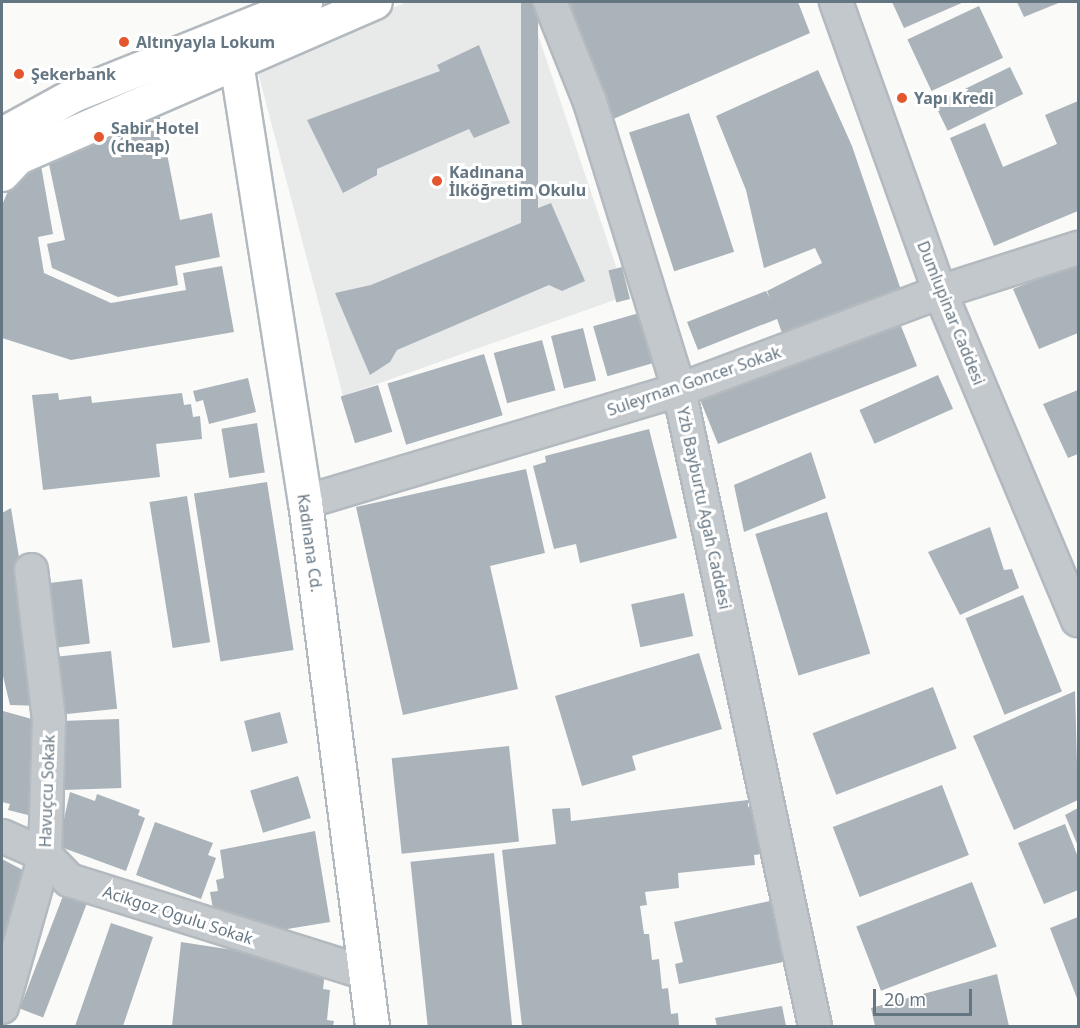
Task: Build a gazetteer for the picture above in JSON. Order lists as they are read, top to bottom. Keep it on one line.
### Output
{"streets":{"street":["Dumlupinar Caddesi","Suleyrnan Goncer Sokak","Yzb Bayburtu Agah Caddesi","Kadınana Cd.","Havuçcu Sokak","Acikgoz Ogulu Sokak"]},"crossings":[["Dumlupinar Caddesi","Suleyrnan Goncer Sokak"],["Suleyrnan Goncer Sokak","Yzb Bayburtu Agah Caddesi"],["Suleyrnan Goncer Sokak","Kadınana Cd."],["Kadınana Cd.","Acikgoz Ogulu Sokak"],["Havuçcu Sokak","Acikgoz Ogulu Sokak"]],"places":["Altınyayla Lokum","Şekerbank","Yapı Kredi","Sabir Hotel (cheap)","Kadınana İlköğretim Okulu"],"scale_bar":"20 m"}
